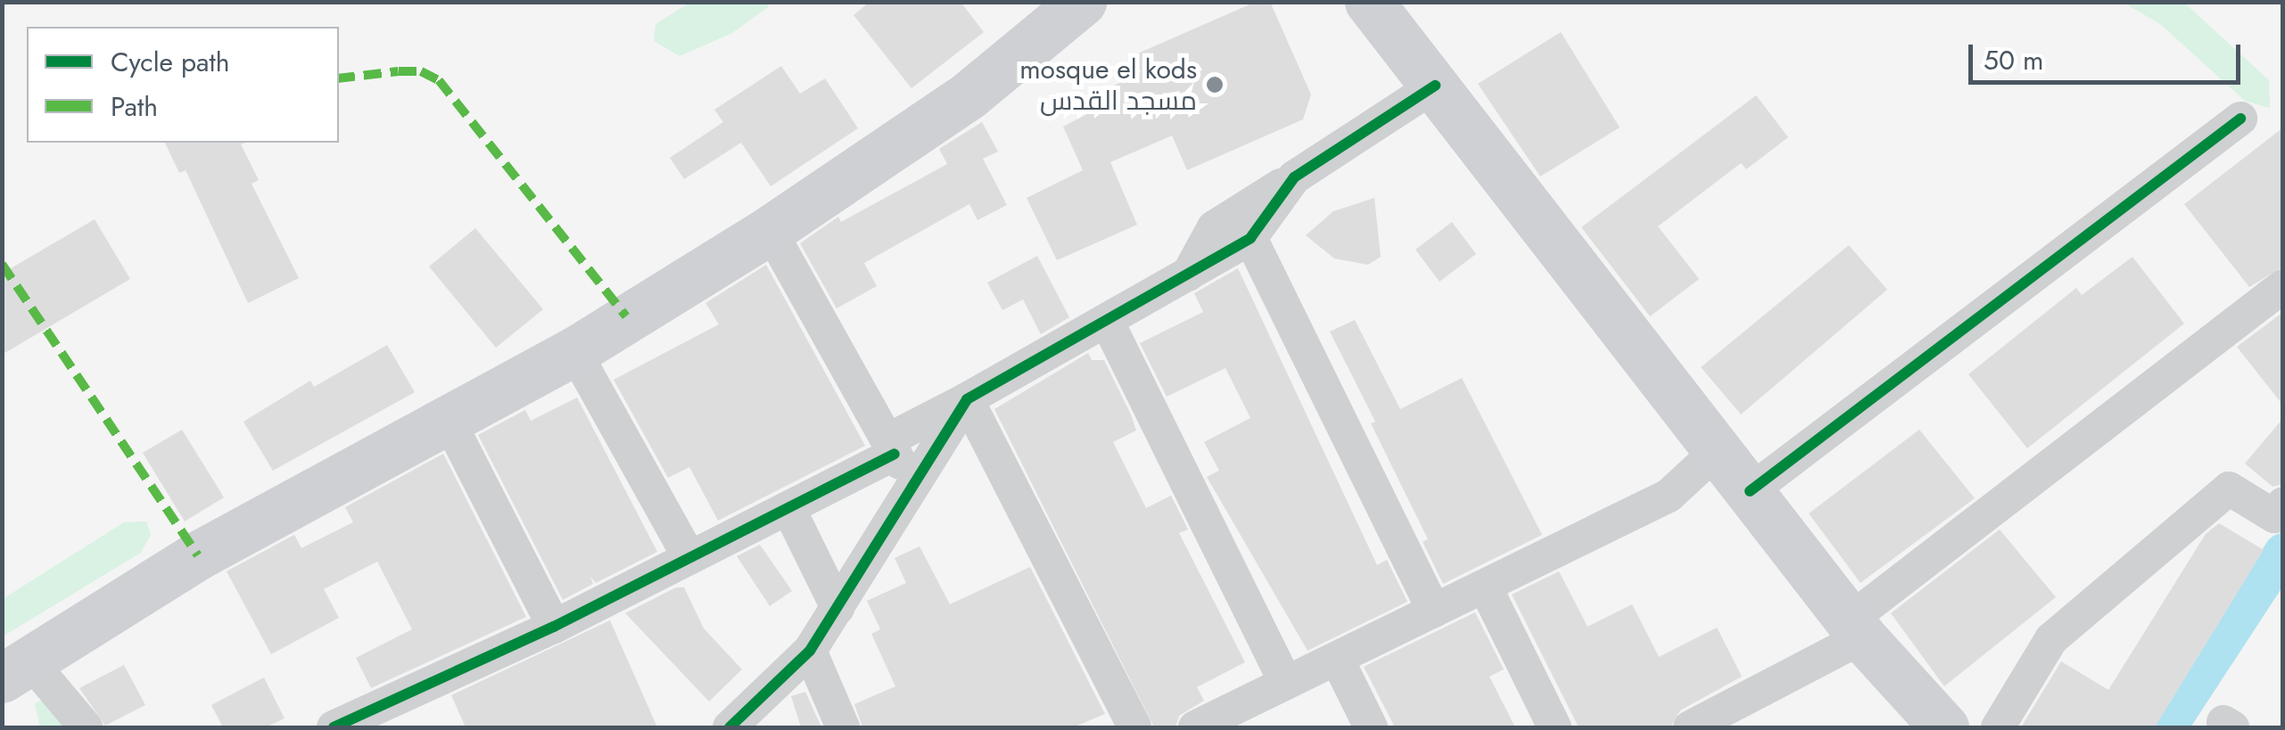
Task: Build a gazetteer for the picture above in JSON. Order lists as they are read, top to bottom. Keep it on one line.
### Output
{"places":["mosque el kods مسجد القدس"],"legend":["Cycle path","Path"],"scale_bar":"50 m"}
